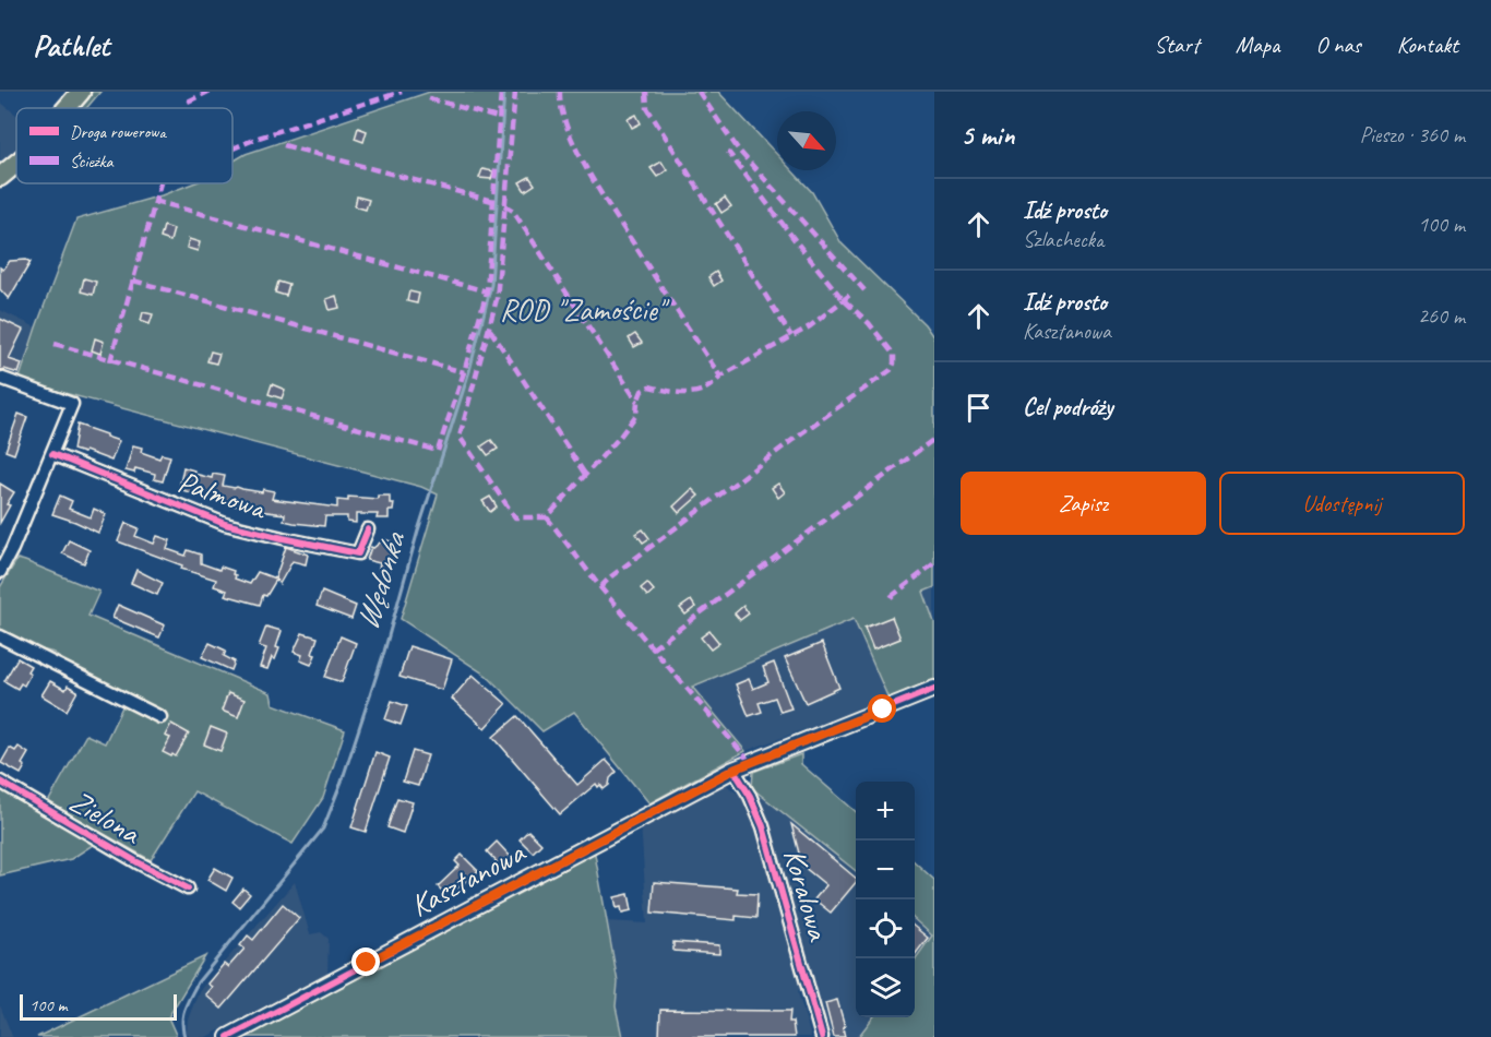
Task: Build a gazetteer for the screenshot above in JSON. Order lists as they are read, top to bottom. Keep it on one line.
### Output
{"streets":{"street":["Palmowa","Zielona","Kasztanowa","Koralowa"]},"crossings":[["Kasztanowa","Koralowa"]],"water":["Wędonka"],"parks":["ROD \"Zamoście\""],"legend":["Droga rowerowa","Ścieżka"],"scale_bar":"100 m","north":"bottom right","page":{"header":"Pathlet","nav":["Start","Mapa","O nas","Kontakt"],"heading":["5 min","Pieszo · 360 m"],"list":[["Idź prosto","Szlachecka","100 m"],["Idź prosto","Kasztanowa","260 m"],"Cel podróży"],"buttons":["Zapisz","Udostępnij"],"map_buttons":["+","−"],"scale":"100 m"}}
